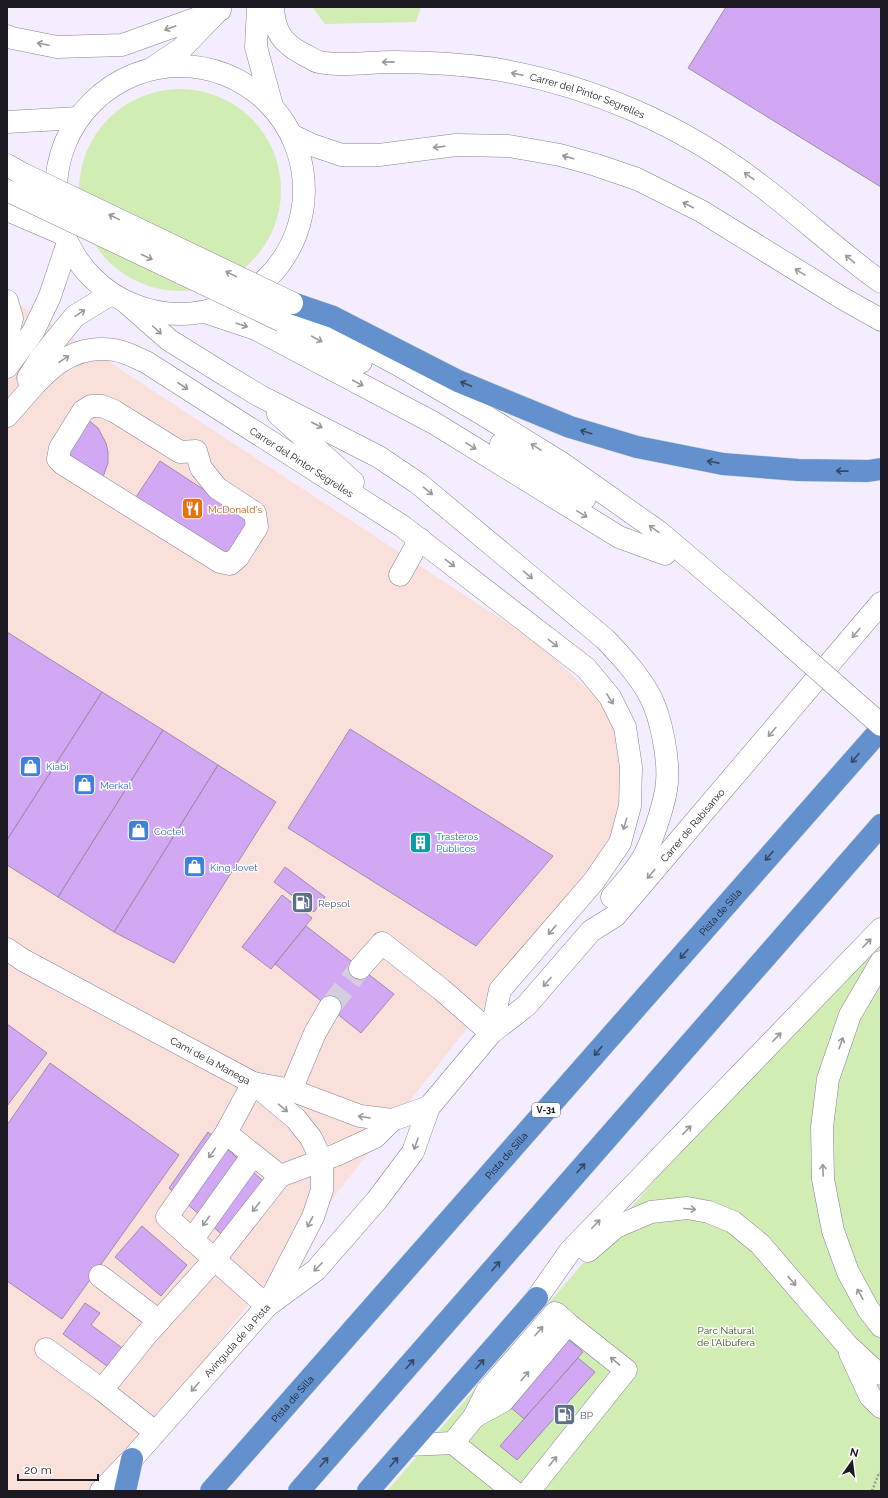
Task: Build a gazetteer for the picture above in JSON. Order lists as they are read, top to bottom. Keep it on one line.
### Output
{"streets":{"highway":["Pista de Silla","V-31"],"street":["Carrer del Pintor Segrelles","Carrer de Rabisanxo","Camí de la Manega","Avinguda de la Pista"]},"crossings":[["Carrer del Pintor Segrelles","Carrer de Rabisanxo"],["Carrer de Rabisanxo","Camí de la Manega"],["Camí de la Manega","Avinguda de la Pista"]],"one_way":["Carrer de Rabisanxo"],"parks":["Parc Natural de l'Albufera"],"places":{"restaurant":["McDonald's"],"shop":["Kiabi","Merkal","Coctel","King Jovet"],"building":["Trasteros Públicos"],"fuel station":["Repsol","BP"]},"scale_bar":"20 m","north":"top"}
